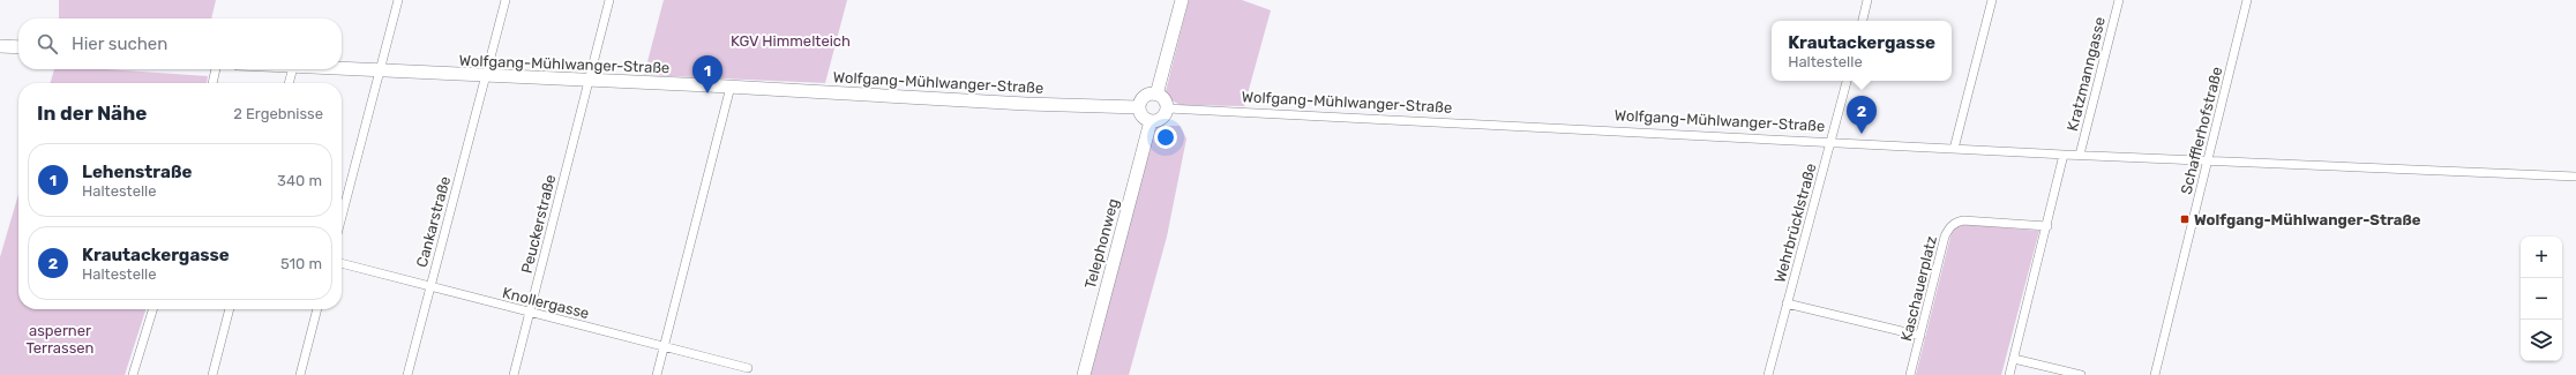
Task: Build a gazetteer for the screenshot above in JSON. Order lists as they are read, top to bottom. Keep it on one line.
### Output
{"streets":{"street":["Wolfgang-Mühlwanger-Straße","Kratzmanngasse","Schafflerhofstraße","Cankarstraße","Wehrbrücklstraße","Peuckerstraße","Telephonweg","Kaschauerplatz","Knollergasse"]},"crossings":[["Wolfgang-Mühlwanger-Straße","Kratzmanngasse"],["Wolfgang-Mühlwanger-Straße","Schafflerhofstraße"],["Wolfgang-Mühlwanger-Straße","Cankarstraße"],["Wolfgang-Mühlwanger-Straße","Wehrbrücklstraße"],["Wolfgang-Mühlwanger-Straße","Peuckerstraße"],["Wolfgang-Mühlwanger-Straße","Telephonweg"],["Cankarstraße","Knollergasse"],["Peuckerstraße","Knollergasse"]],"parks":["KGV Himmelteich","asperner Terrassen"],"places":{"transit":["Wolfgang-Mühlwanger-Straße"]},"page":{"search":"Hier suchen","popup":["Krautackergasse","Haltestelle"],"pins":["1","2"],"heading":["In der Nähe","2 Ergebnisse"],"list":[{"mark":"1","name":"Lehenstraße","note":"Haltestelle","value":"340 m"},{"mark":"2","name":"Krautackergasse","note":"Haltestelle","value":"510 m"}],"map_buttons":["+","−"]}}
